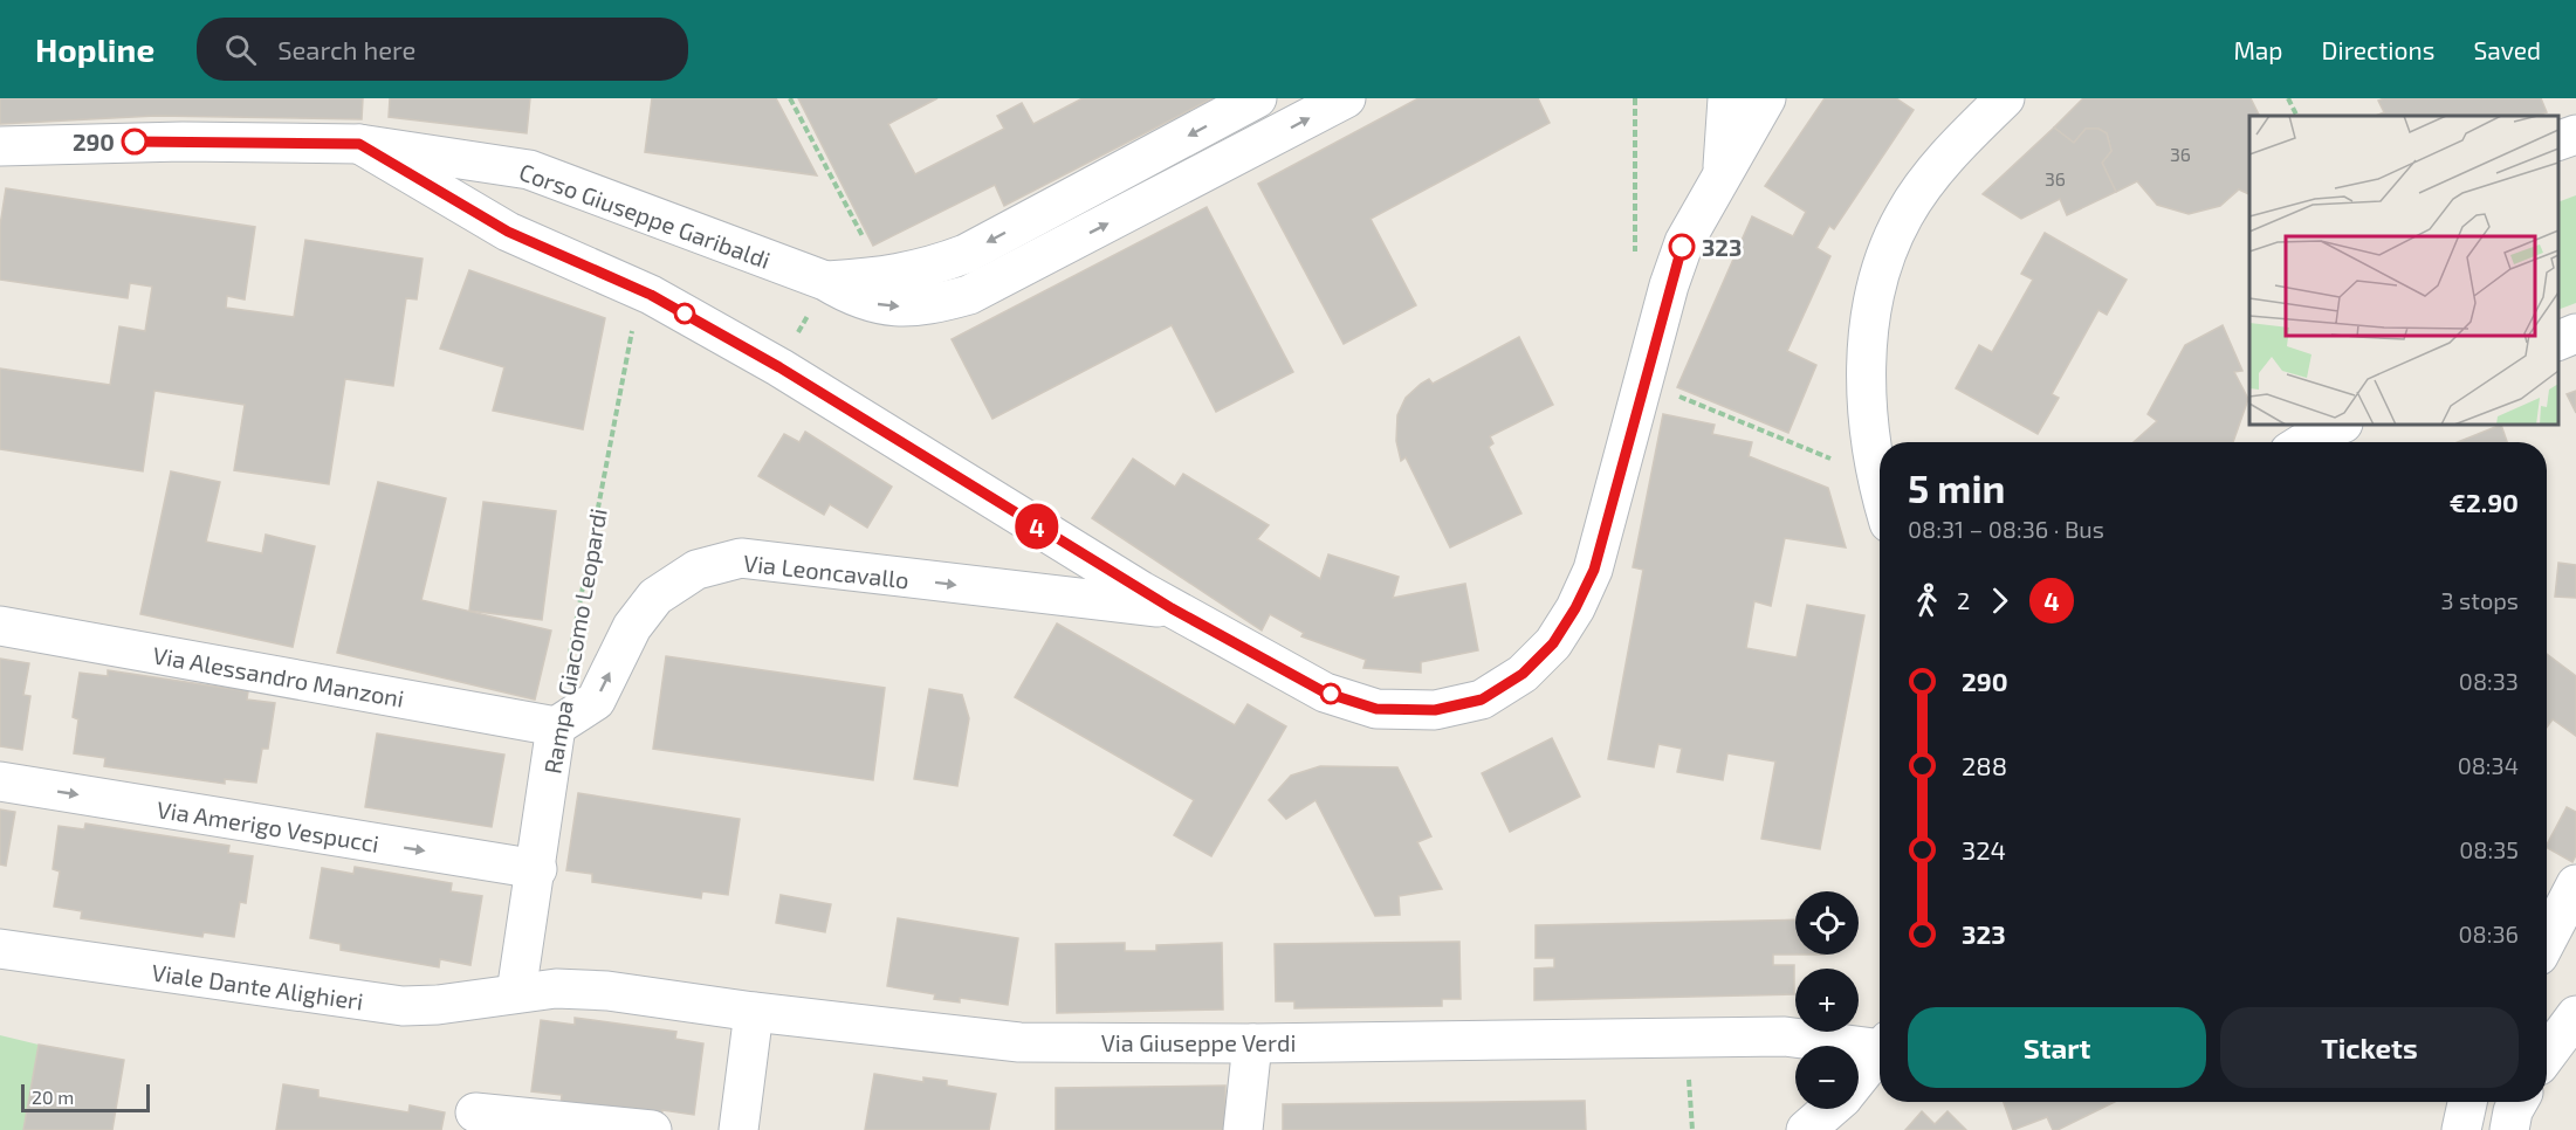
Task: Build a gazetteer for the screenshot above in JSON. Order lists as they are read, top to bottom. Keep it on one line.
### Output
{"streets":{"street":["Corso Giuseppe Garibaldi","Via Leoncavallo","Rampa Giacomo Leopardi","Via Alessandro Manzoni","Via Amerigo Vespucci","Viale Dante Alighieri","Via Giuseppe Verdi"]},"crossings":[["Via Leoncavallo","Rampa Giacomo Leopardi"],["Via Leoncavallo","Via Alessandro Manzoni"],["Rampa Giacomo Leopardi","Via Alessandro Manzoni"],["Rampa Giacomo Leopardi","Via Amerigo Vespucci"],["Rampa Giacomo Leopardi","Viale Dante Alighieri"],["Rampa Giacomo Leopardi","Via Giuseppe Verdi"],["Viale Dante Alighieri","Via Giuseppe Verdi"]],"one_way":["Via Leoncavallo","Via Amerigo Vespucci"],"places":["290","323"],"lines":["bus line 4"],"house_numbers":["36","36"],"scale_bar":"20 m","page":{"header":"Hopline","search":"Search here","nav":["Map","Directions","Saved"],"on_map":"4","heading":["5 min","08:31 – 08:36 · Bus","€2.90"],"legs":["2","4","3 stops"],"list":[{"name":"290","value":"08:33"},{"name":"288","value":"08:34"},{"name":"324","value":"08:35"},{"name":"323","value":"08:36"}],"map_buttons":["+","−"],"buttons":["Start","Tickets"],"scale":"20 m"}}
